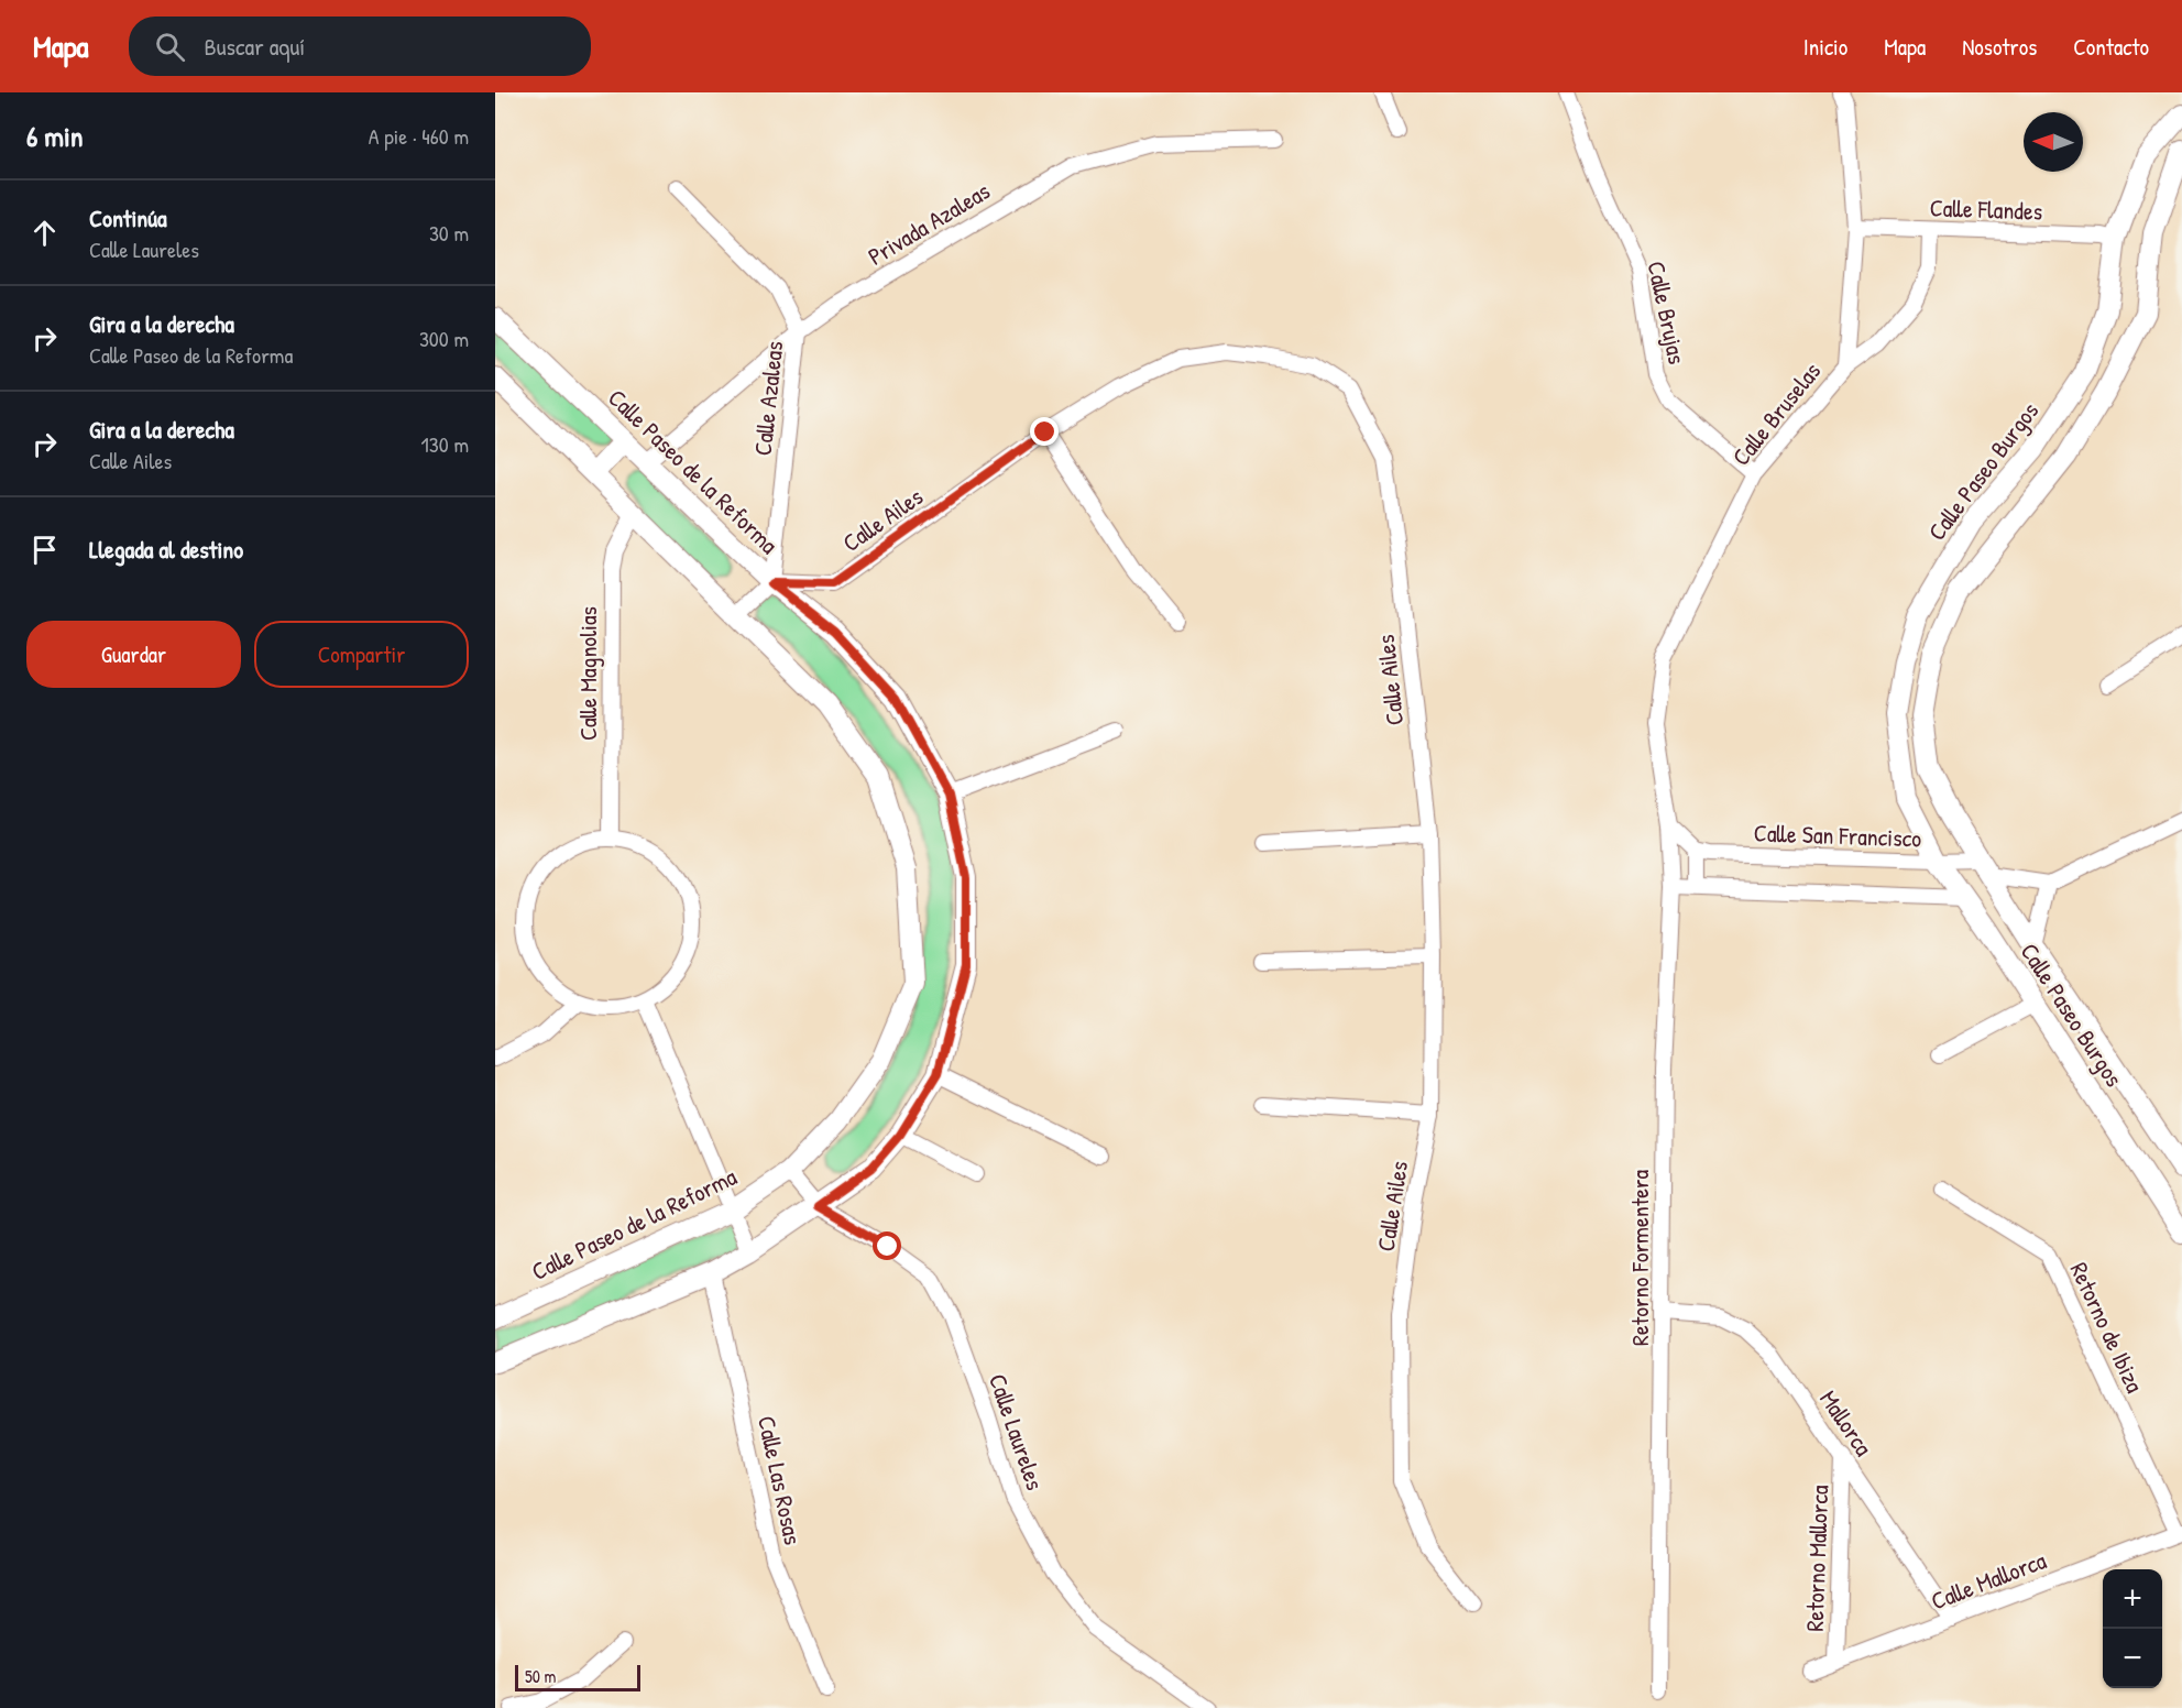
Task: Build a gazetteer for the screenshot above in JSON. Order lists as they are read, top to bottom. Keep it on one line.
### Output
{"streets":{"main road":["Calle Paseo de la Reforma","Calle Paseo Burgos"],"street":["Calle Flandes","Privada Azaleas","Calle Brujas","Calle Azaleas","Calle Bruselas","Calle Ailes","Calle Magnolias","Calle San Francisco","Retorno Formentera","Retorno de Ibiza","Mallorca","Calle Laureles","Calle Las Rosas","Retorno Mallorca","Calle Mallorca"]},"crossings":[["Calle Flandes","Calle Bruselas"],["Calle Flandes","Calle Paseo Burgos"],["Privada Azaleas","Calle Azaleas"],["Calle Brujas","Calle Bruselas"],["Calle Azaleas","Calle Paseo de la Reforma"],["Calle Azaleas","Calle Ailes"],["Calle Bruselas","Retorno Formentera"],["Calle Paseo de la Reforma","Calle Ailes"],["Calle Paseo de la Reforma","Calle Magnolias"],["Calle Paseo de la Reforma","Calle Laureles"],["Calle Paseo de la Reforma","Calle Las Rosas"],["Calle Paseo Burgos","Calle San Francisco"],["Retorno Formentera","Mallorca"],["Retorno de Ibiza","Calle Mallorca"],["Mallorca","Retorno Mallorca"],["Mallorca","Calle Mallorca"],["Retorno Mallorca","Calle Mallorca"]],"scale_bar":"50 m","north":"left","page":{"header":"Mapa","search":"Buscar aquí","nav":["Inicio","Mapa","Nosotros","Contacto"],"heading":["6 min","A pie · 460 m"],"list":[["Continúa","Calle Laureles","30 m"],["Gira a la derecha","Calle Paseo de la Reforma","300 m"],["Gira a la derecha","Calle Ailes","130 m"],"Llegada al destino"],"buttons":["Guardar","Compartir"],"map_buttons":["+","−"],"scale":"50 m"}}
